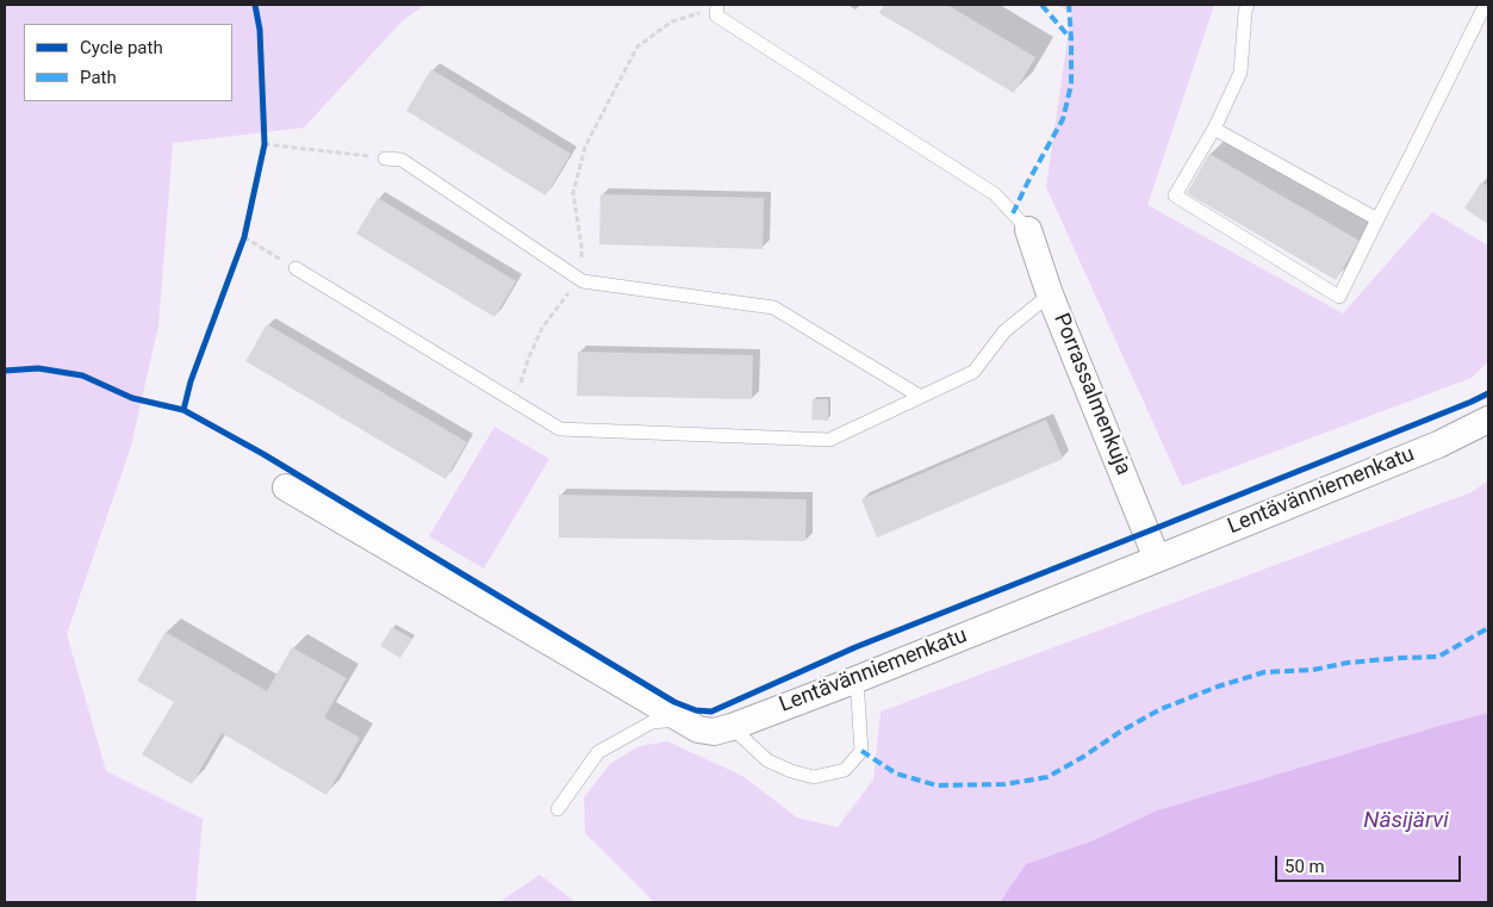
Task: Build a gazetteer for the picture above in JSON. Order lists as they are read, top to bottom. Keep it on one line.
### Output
{"streets":{"street":["Porrassalmenkuja","Lentävänniemenkatu"]},"crossings":[["Porrassalmenkuja","Lentävänniemenkatu"]],"water":["Näsijärvi"],"legend":["Cycle path","Path"],"scale_bar":"50 m"}
